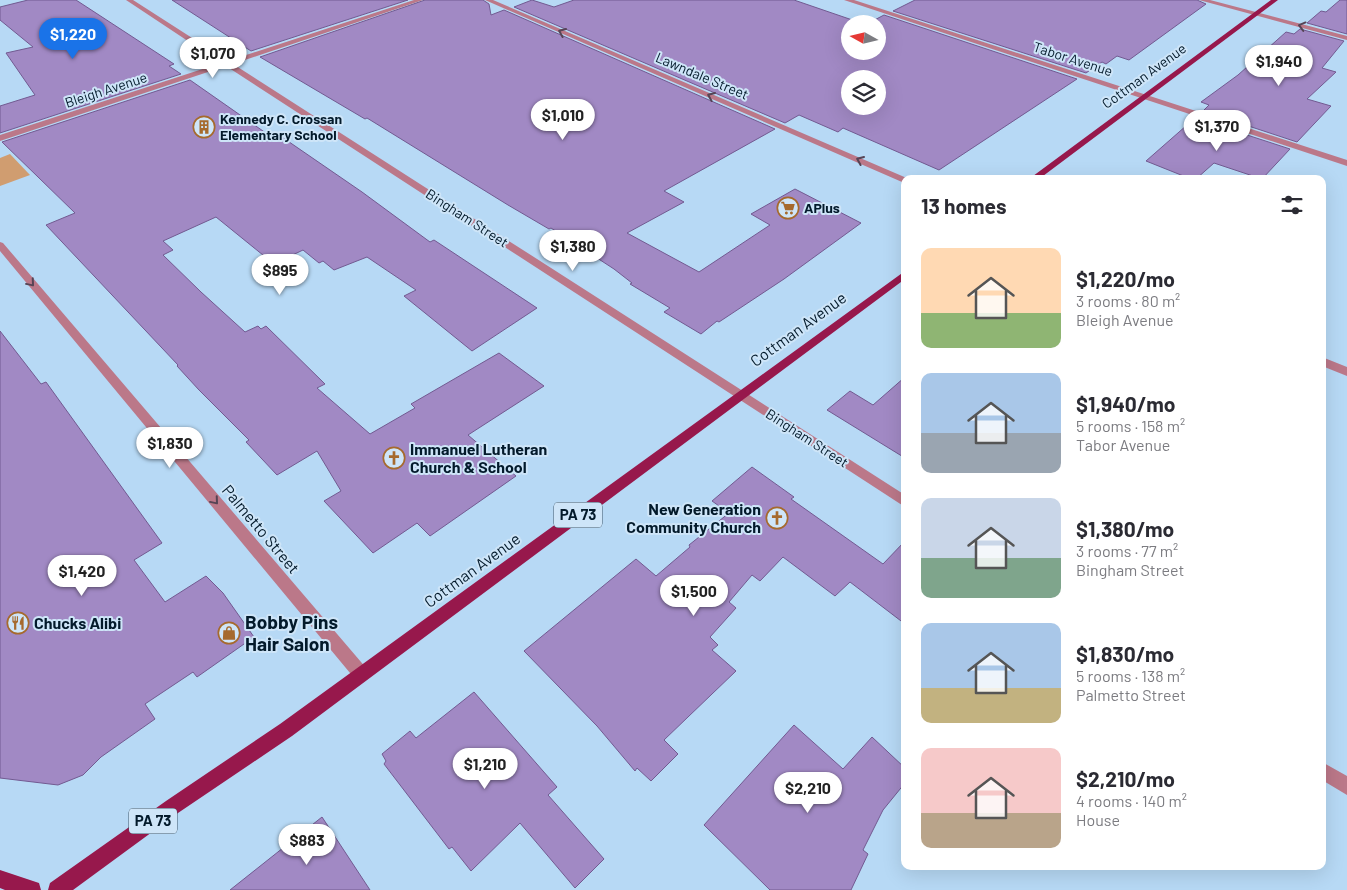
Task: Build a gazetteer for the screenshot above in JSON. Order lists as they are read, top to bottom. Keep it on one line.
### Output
{"streets":{"main road":["Cottman Avenue","PA 73"],"street":["Tabor Avenue","Lawndale Street","Bleigh Avenue","Bingham Street","Palmetto Street"]},"crossings":[["Tabor Avenue","Cottman Avenue"],["Cottman Avenue","Bingham Street"],["Cottman Avenue","Palmetto Street"],["Bleigh Avenue","Bingham Street"]],"one_way":["Lawndale Street","Palmetto Street"],"places":{"building":["Kennedy C. Crossan Elementary School"],"supermarket":["APlus"],"church":["Immanuel Lutheran Church & School","New Generation Community Church"],"restaurant":["Chucks Alibi"],"shop":["Bobby Pins Hair Salon"]},"north":"left","page":{"price":["$1,220","$1,070","$1,940","$1,010","$1,370","$1,380","$895","$1,830","$1,420","$1,500","$1,210","$2,210","$883"],"heading":"13 homes","list":[{"name":"$1,220/mo","note":"3 rooms · 80 m² · Bleigh Avenue"},{"name":"$1,940/mo","note":"5 rooms · 158 m² · Tabor Avenue"},{"name":"$1,380/mo","note":"3 rooms · 77 m² · Bingham Street"},{"name":"$1,830/mo","note":"5 rooms · 138 m² · Palmetto Street"},{"name":"$2,210/mo","note":"4 rooms · 140 m² · House"}]}}
